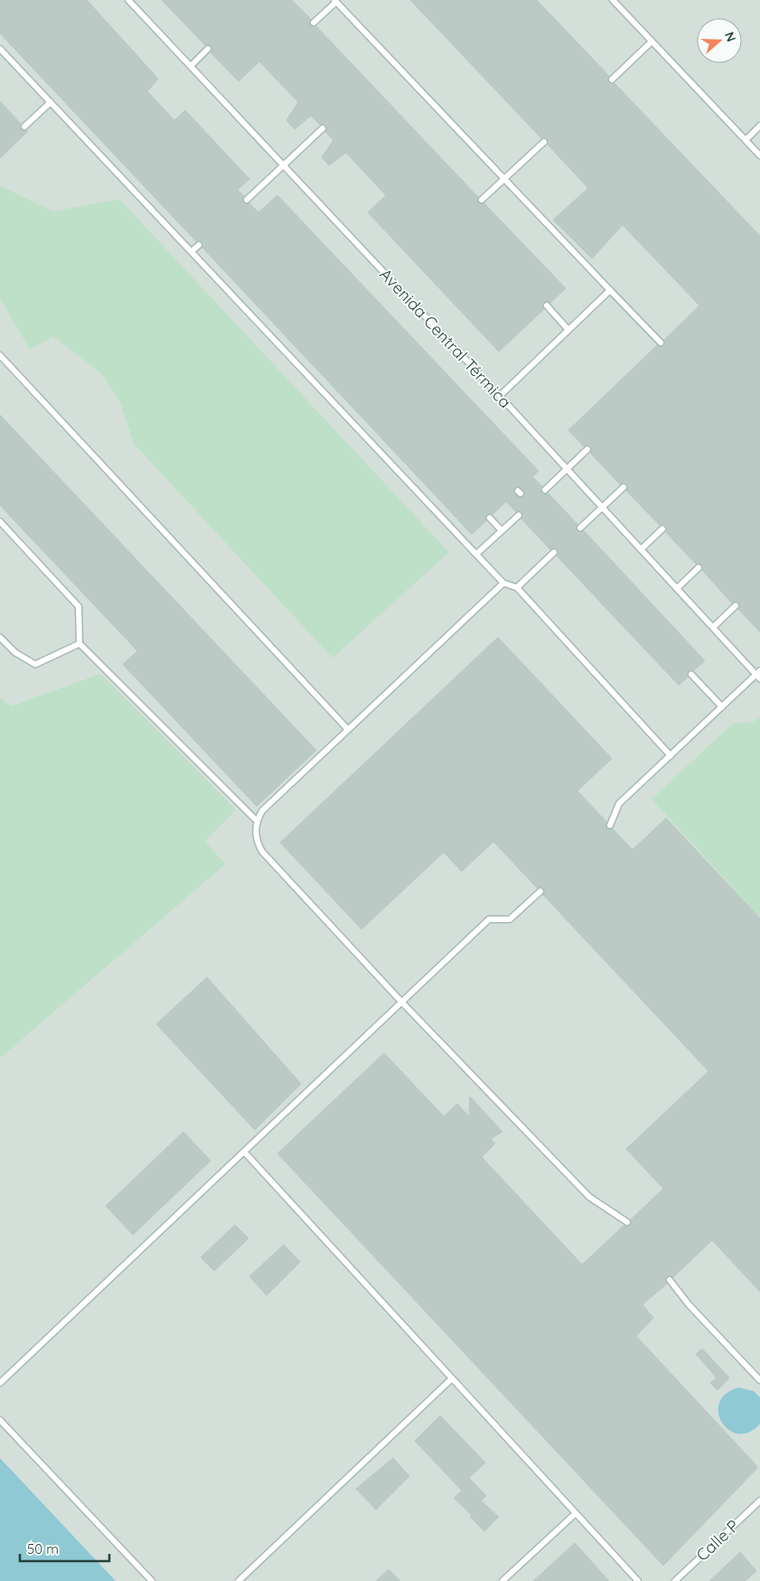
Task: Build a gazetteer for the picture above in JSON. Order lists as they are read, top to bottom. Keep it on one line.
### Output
{"streets":{"lane":["Avenida Central Térmica","Calle P"]},"scale_bar":"50 m","north":"right"}
